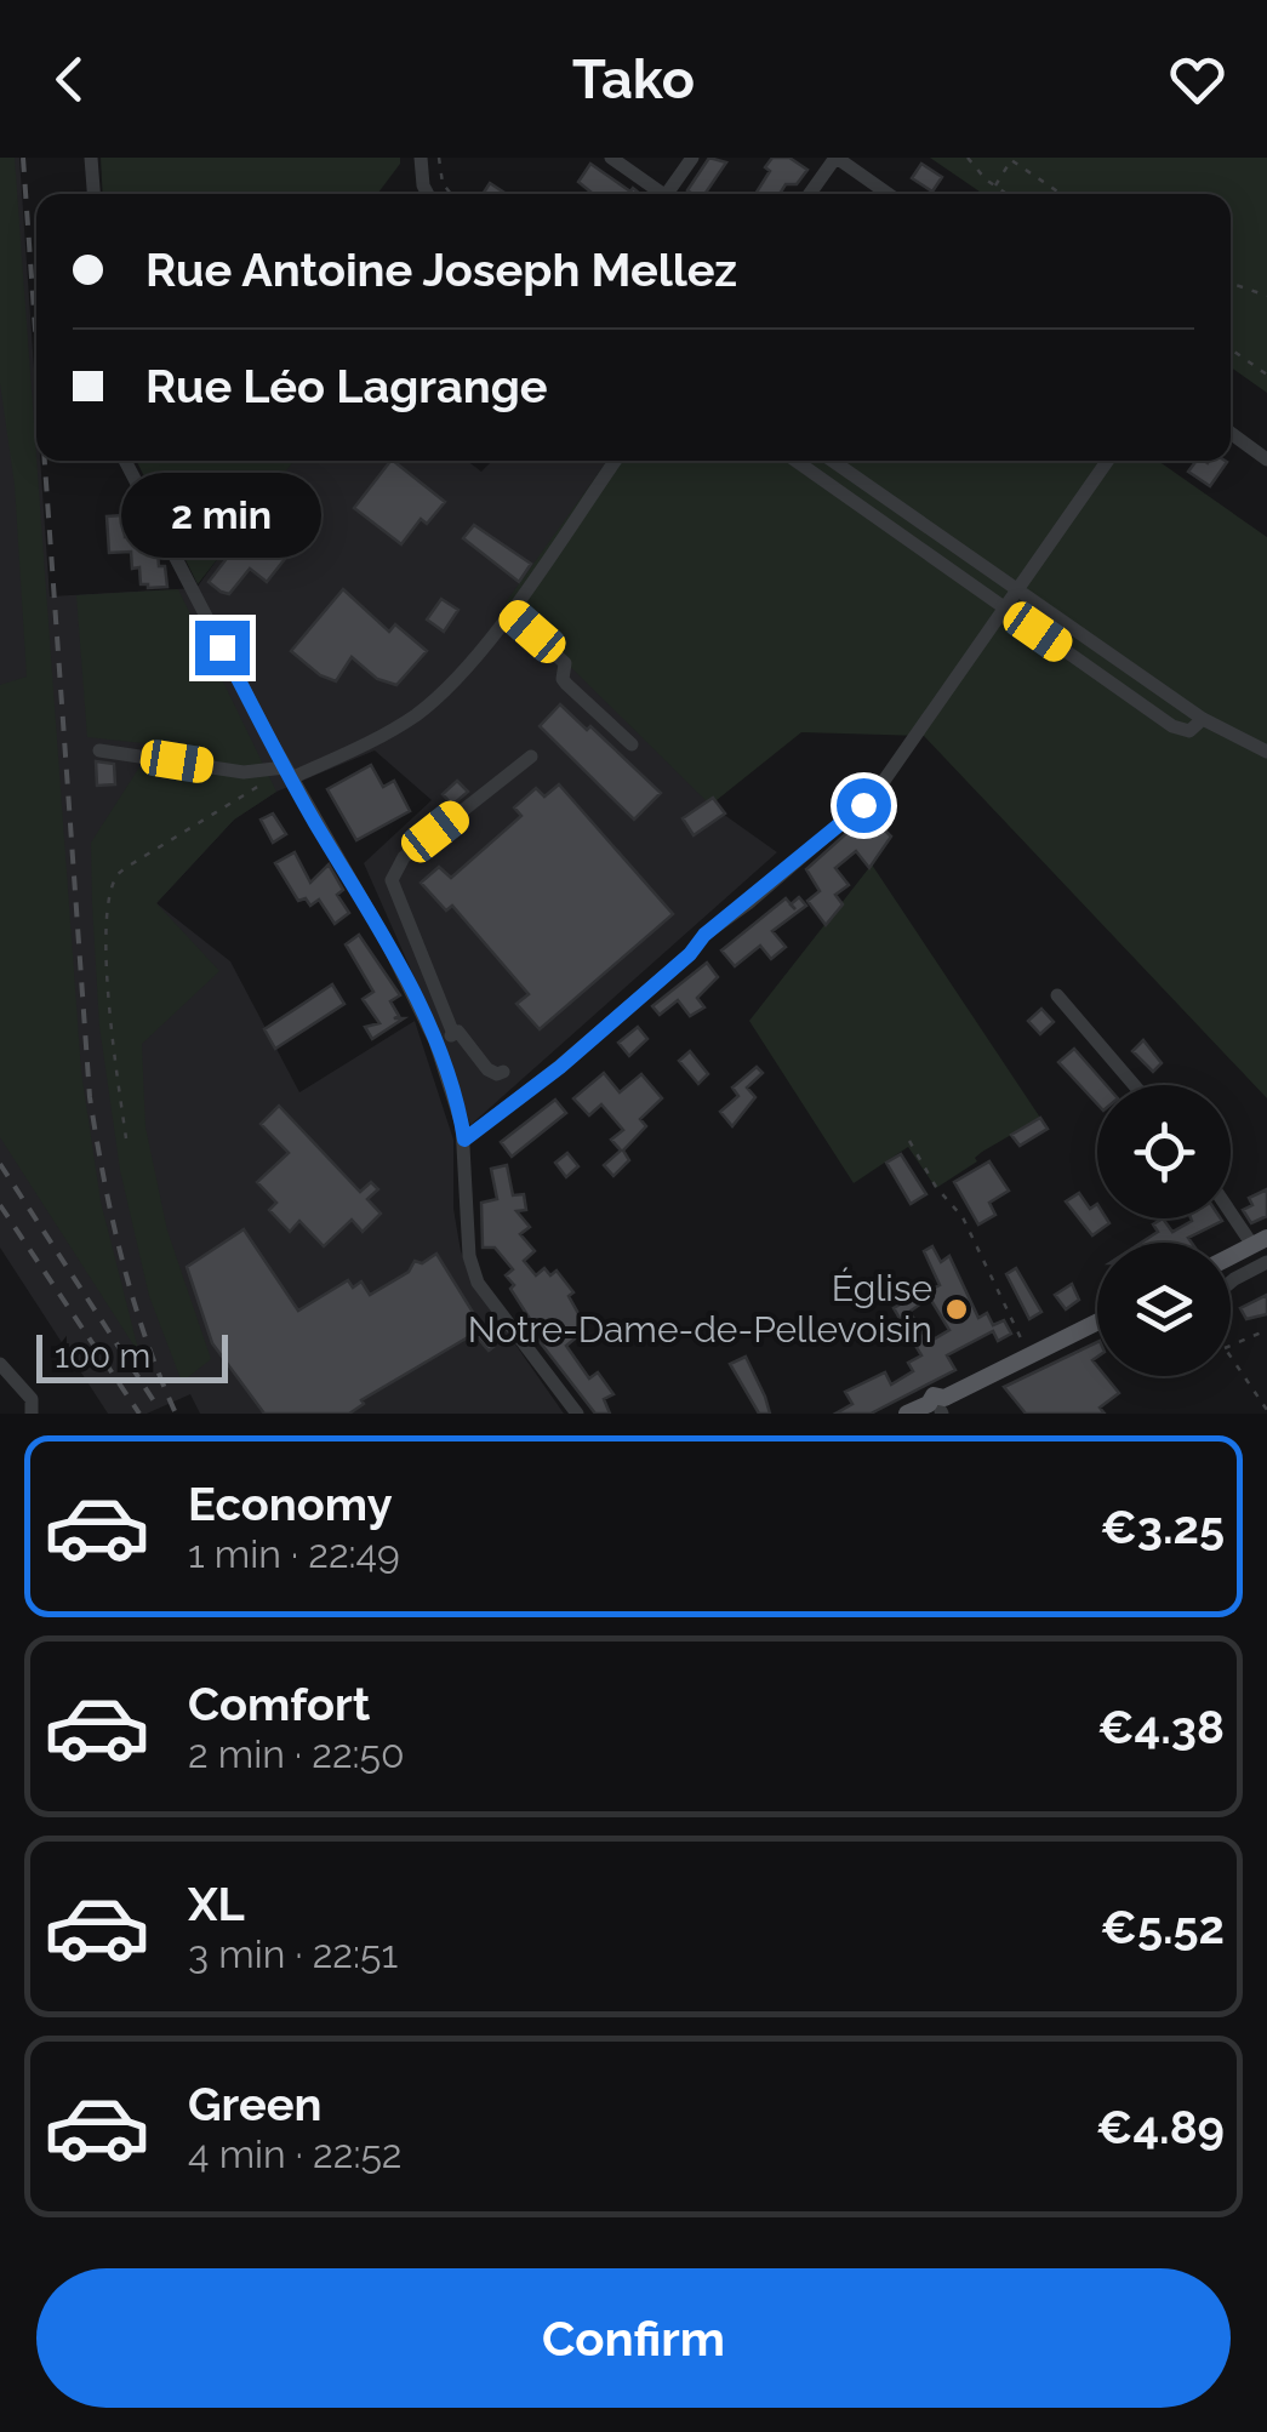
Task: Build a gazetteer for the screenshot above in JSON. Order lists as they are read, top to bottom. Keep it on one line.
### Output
{"places":["Église Notre-Dame-de-Pellevoisin"],"scale_bar":"100 m","page":{"header":"Tako","banner":["Rue Antoine Joseph Mellez","Rue Léo Lagrange"],"bubble":"2 min","scale":"100 m","list":[{"name":"Economy","note":"1 min · 22:49","value":"€3.25"},{"name":"Comfort","note":"2 min · 22:50","value":"€4.38"},{"name":"XL","note":"3 min · 22:51","value":"€5.52"},{"name":"Green","note":"4 min · 22:52","value":"€4.89"}],"buttons":"Confirm"}}
